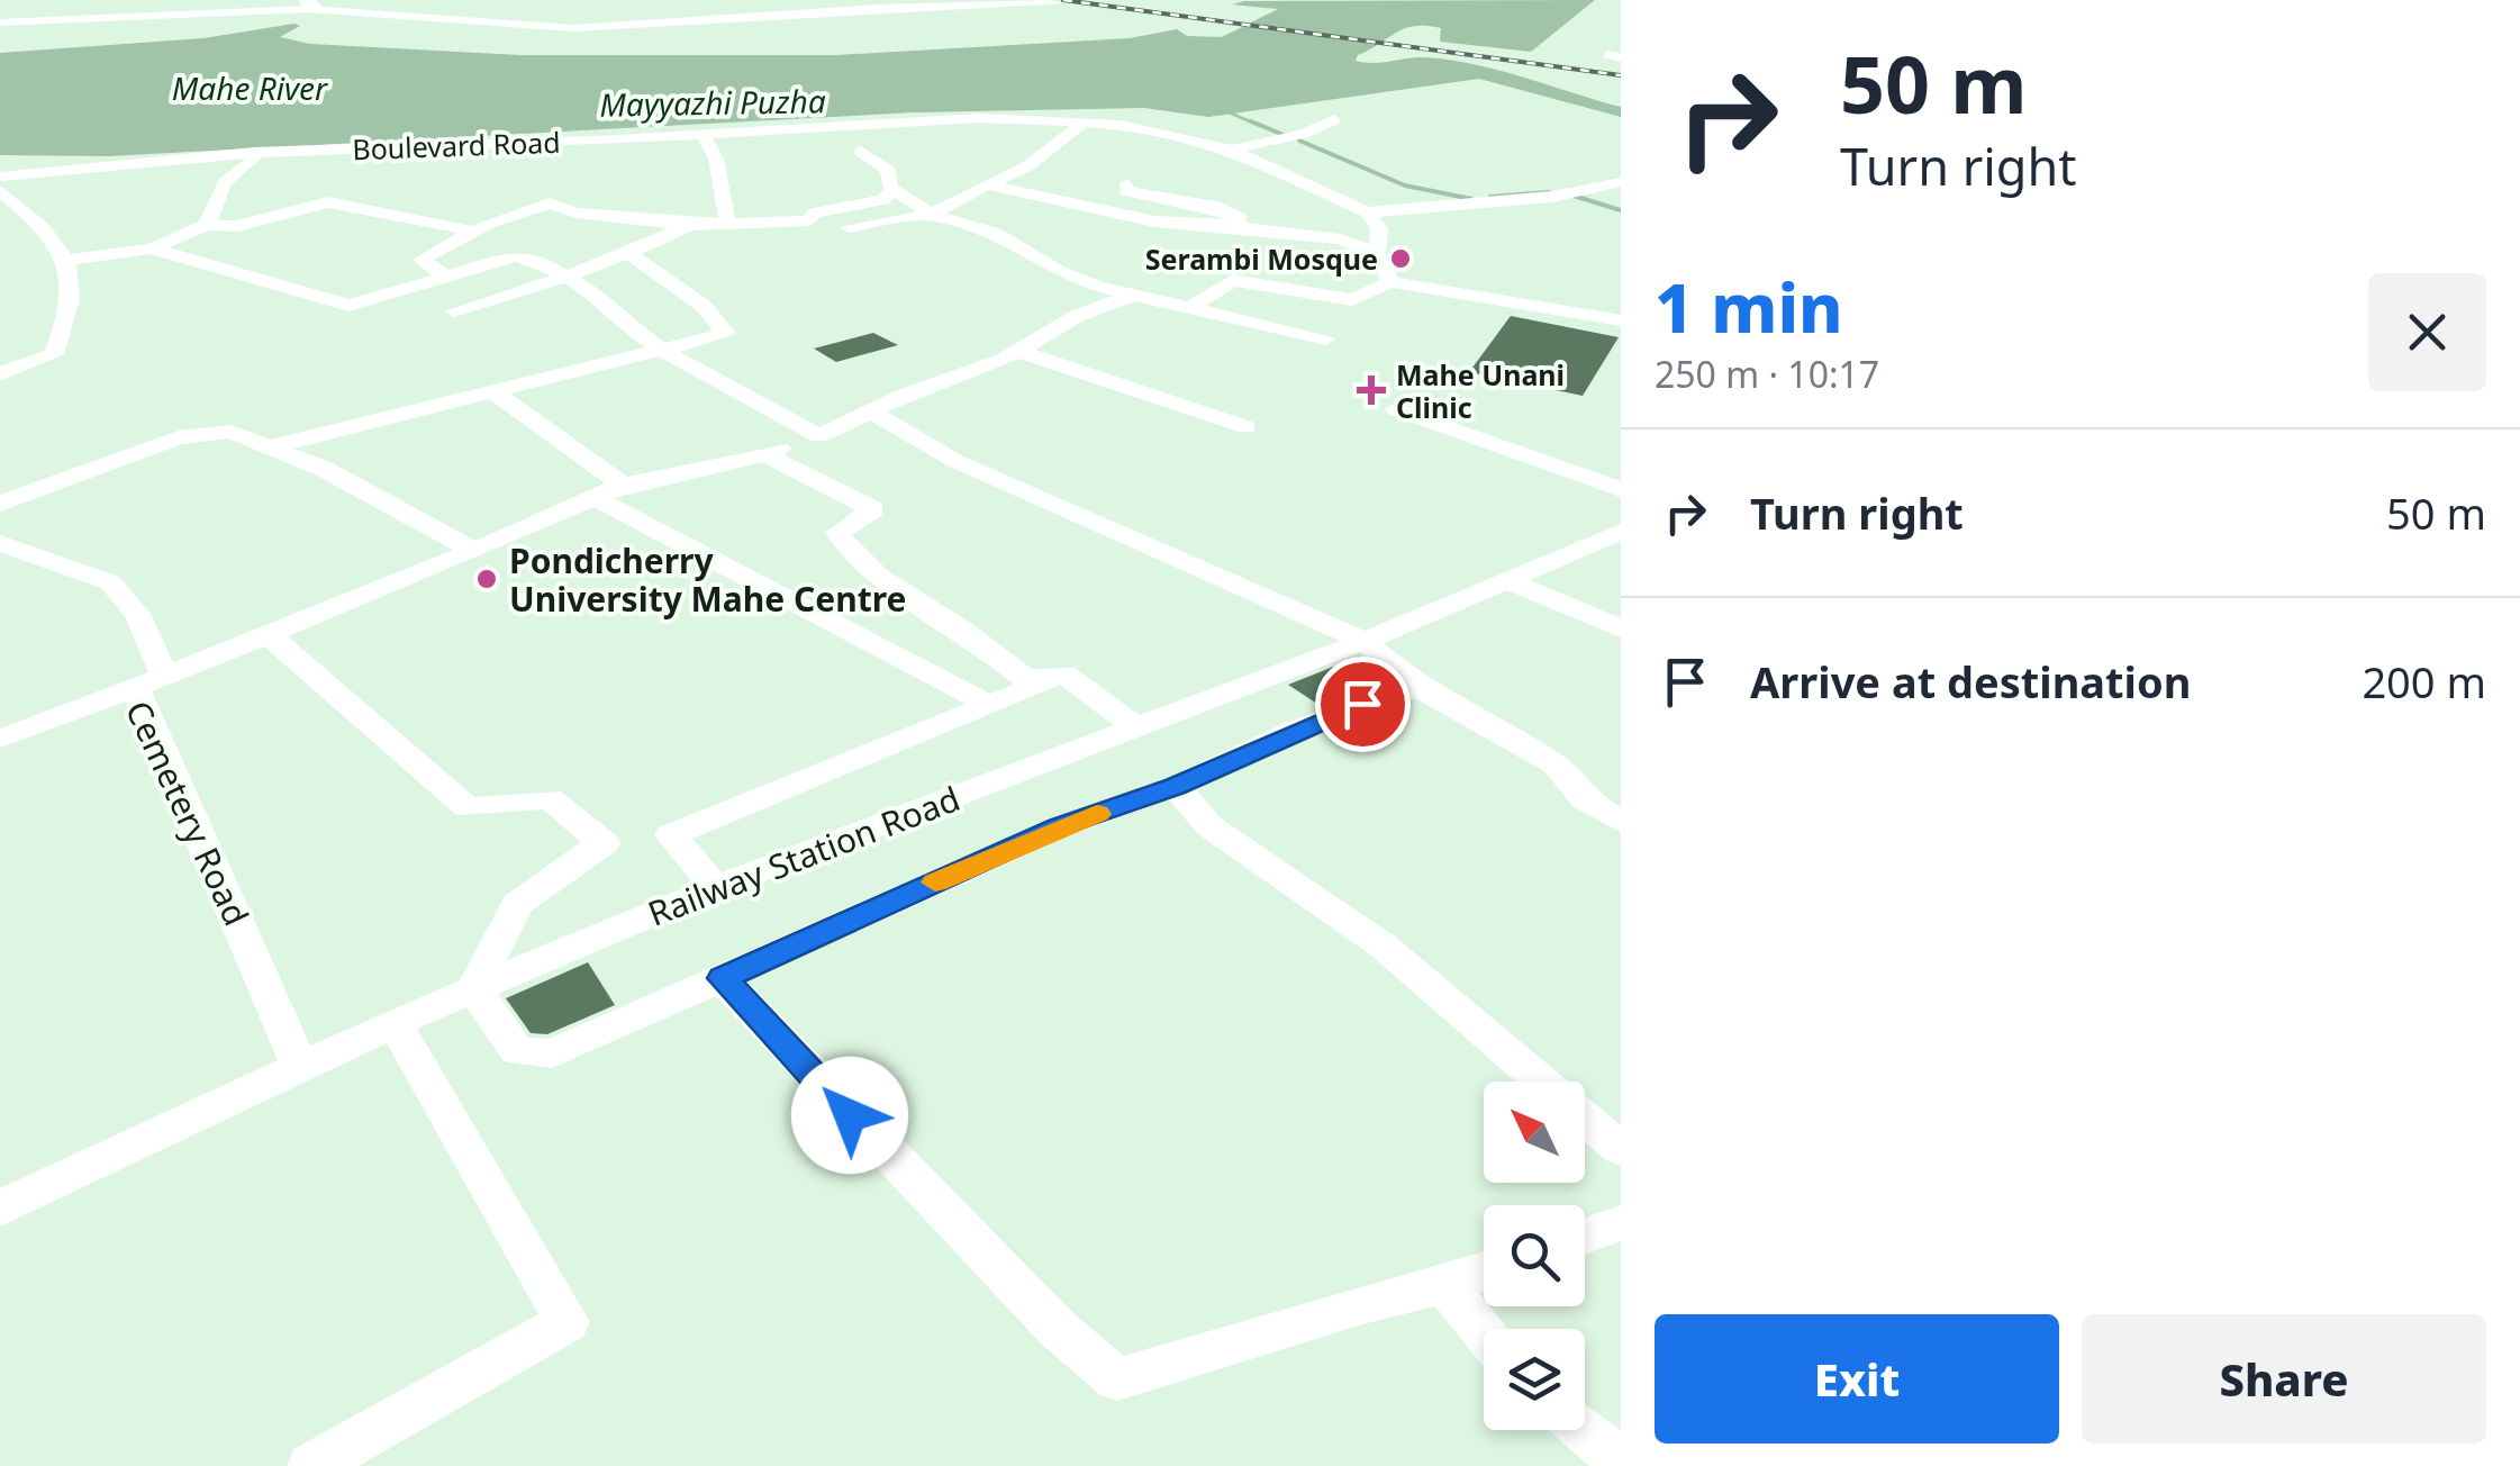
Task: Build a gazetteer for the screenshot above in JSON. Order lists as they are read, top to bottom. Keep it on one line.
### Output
{"streets":{"street":["Boulevard Road","Cemetery Road","Railway Station Road"]},"crossings":[["Cemetery Road","Railway Station Road"]],"water":["Mahe River","Mayyazhi Puzha"],"places":{"other":["Serambi Mosque","Pondicherry University Mahe Centre"],"health":["Mahe Unani Clinic"]},"north":"top left","page":{"turn":["50 m","Turn right"],"heading":["1 min","250 m · 10:17"],"list":[{"name":"Turn right","value":"50 m"},{"name":"Arrive at destination","value":"200 m"}],"buttons":["Exit","Share"]}}
